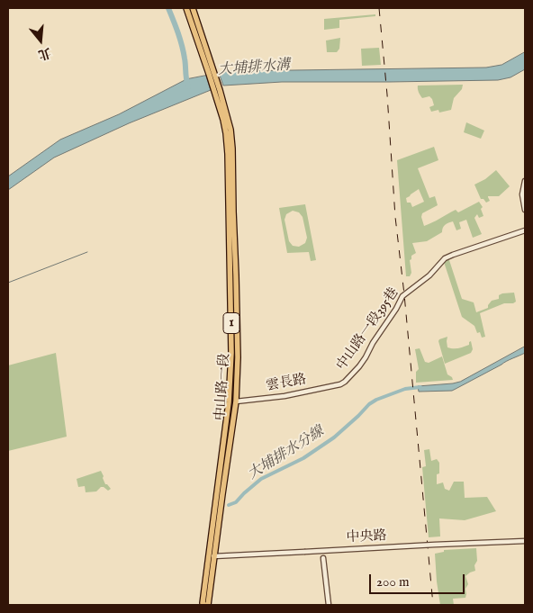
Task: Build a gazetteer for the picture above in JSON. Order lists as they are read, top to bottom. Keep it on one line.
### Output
{"streets":{"main road":["1","中山路一段"],"street":["中山路一段395巷","雲長路","中央路"]},"crossings":[["1","中山路一段"],["中山路一段395巷","雲長路"],["雲長路","中山路一段"],["中山路一段","中央路"]],"water":["大埔排水溝","大埔排水分線"],"scale_bar":"200 m","north":"bottom"}
